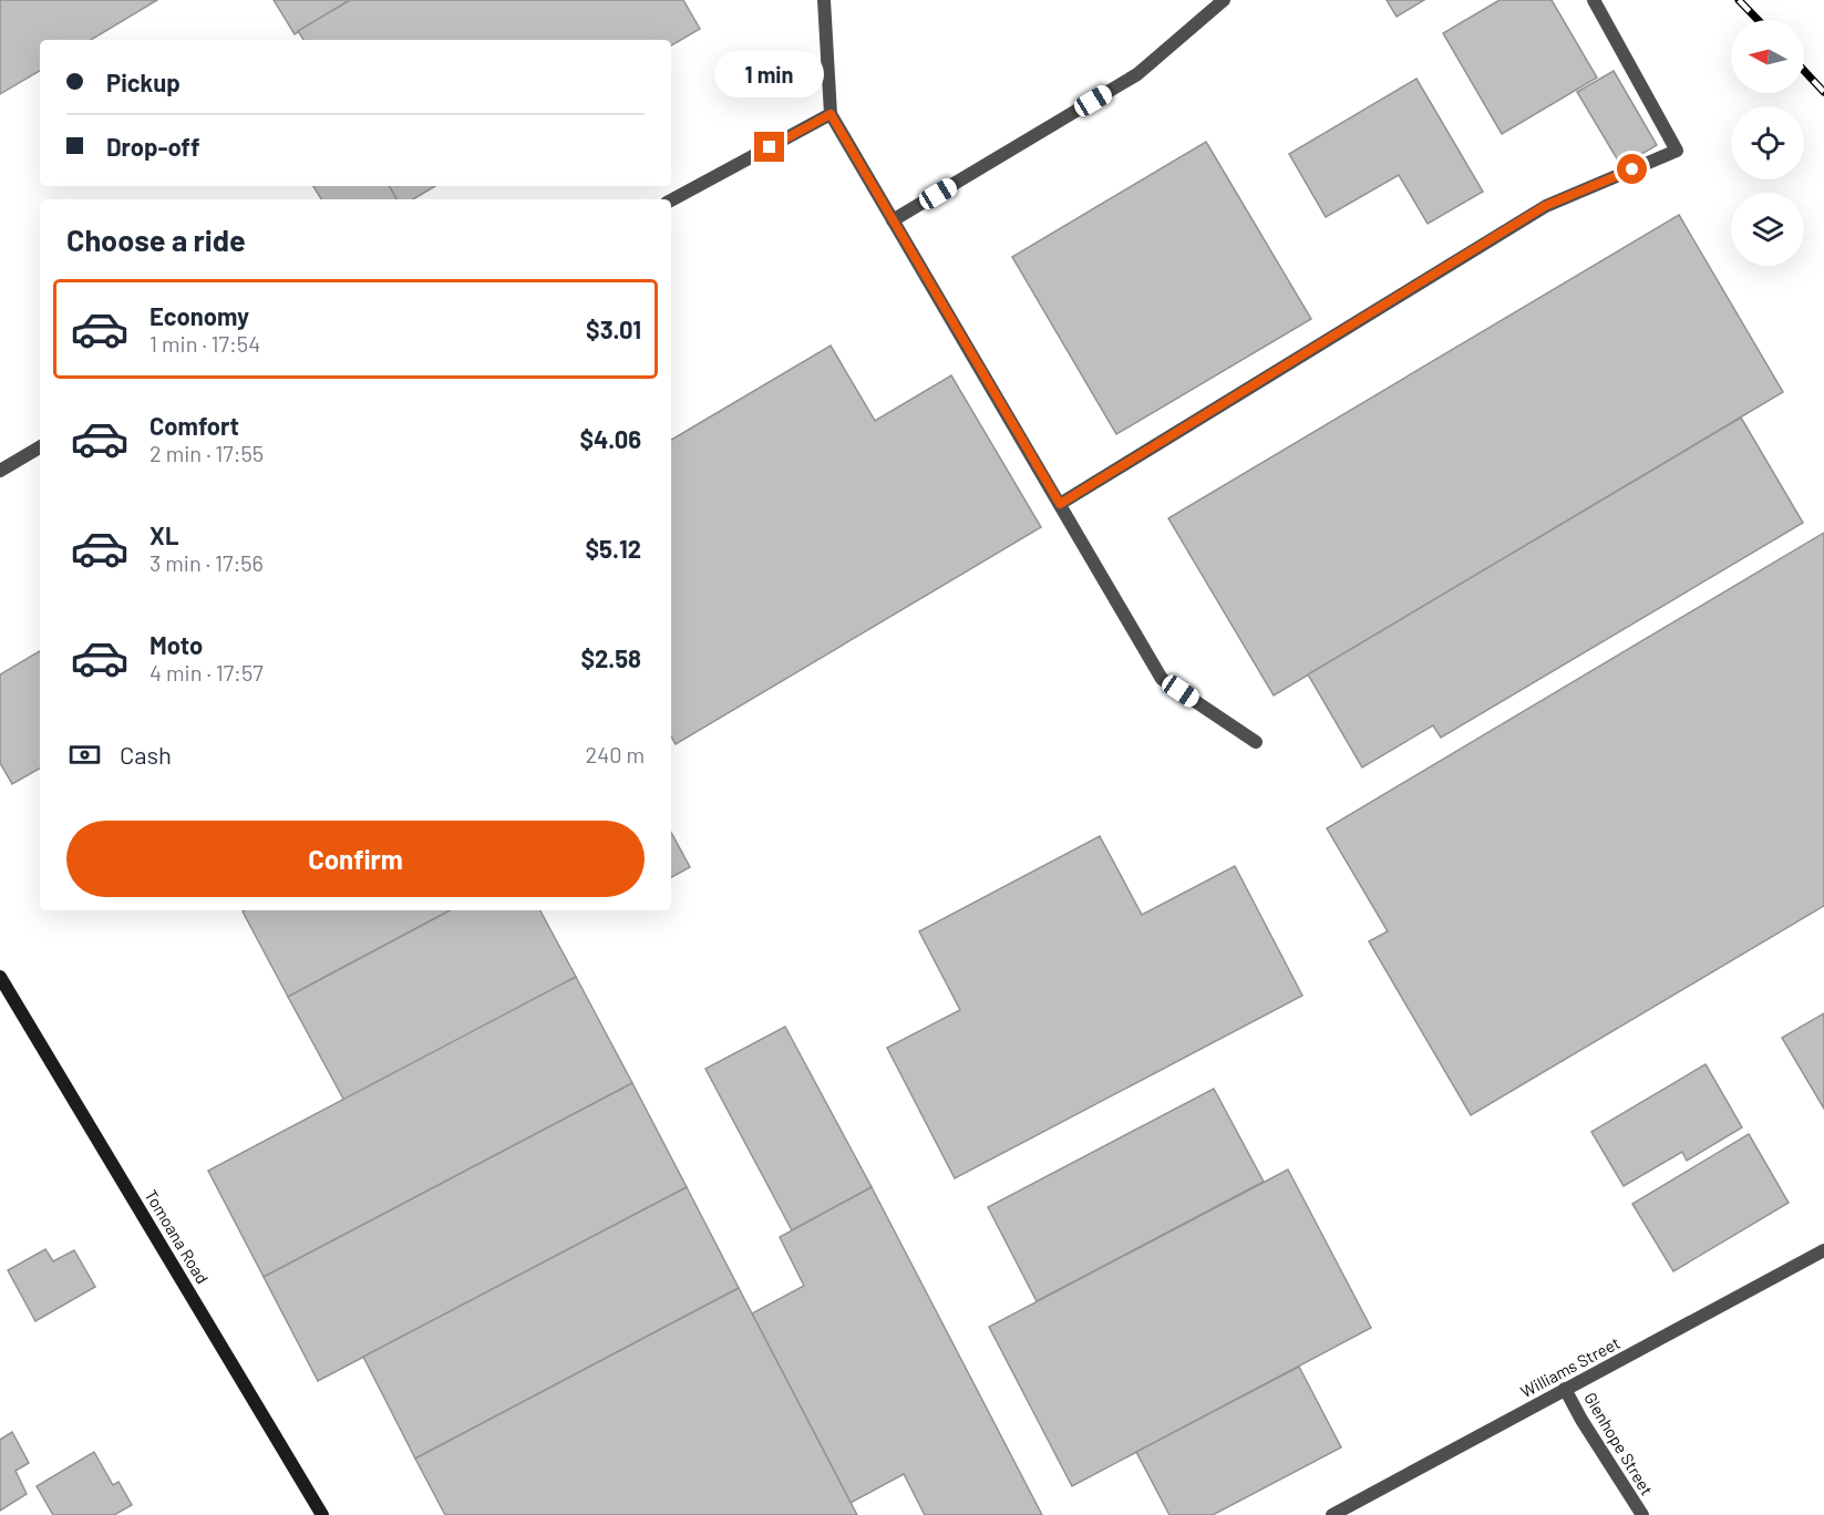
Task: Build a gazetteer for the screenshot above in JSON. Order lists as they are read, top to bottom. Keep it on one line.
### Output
{"streets":{"street":["Tomoana Road","Williams Street","Glenhope Street"]},"crossings":[["Williams Street","Glenhope Street"]],"north":"left","page":{"banner":["Pickup","Drop-off"],"bubble":"1 min","heading":"Choose a ride","list":[{"name":"Economy","note":"1 min · 17:54","value":"$3.01"},{"name":"Comfort","note":"2 min · 17:55","value":"$4.06"},{"name":"XL","note":"3 min · 17:56","value":"$5.12"},{"name":"Moto","note":"4 min · 17:57","value":"$2.58"}],"pay":["Cash","240 m"],"buttons":"Confirm"}}
